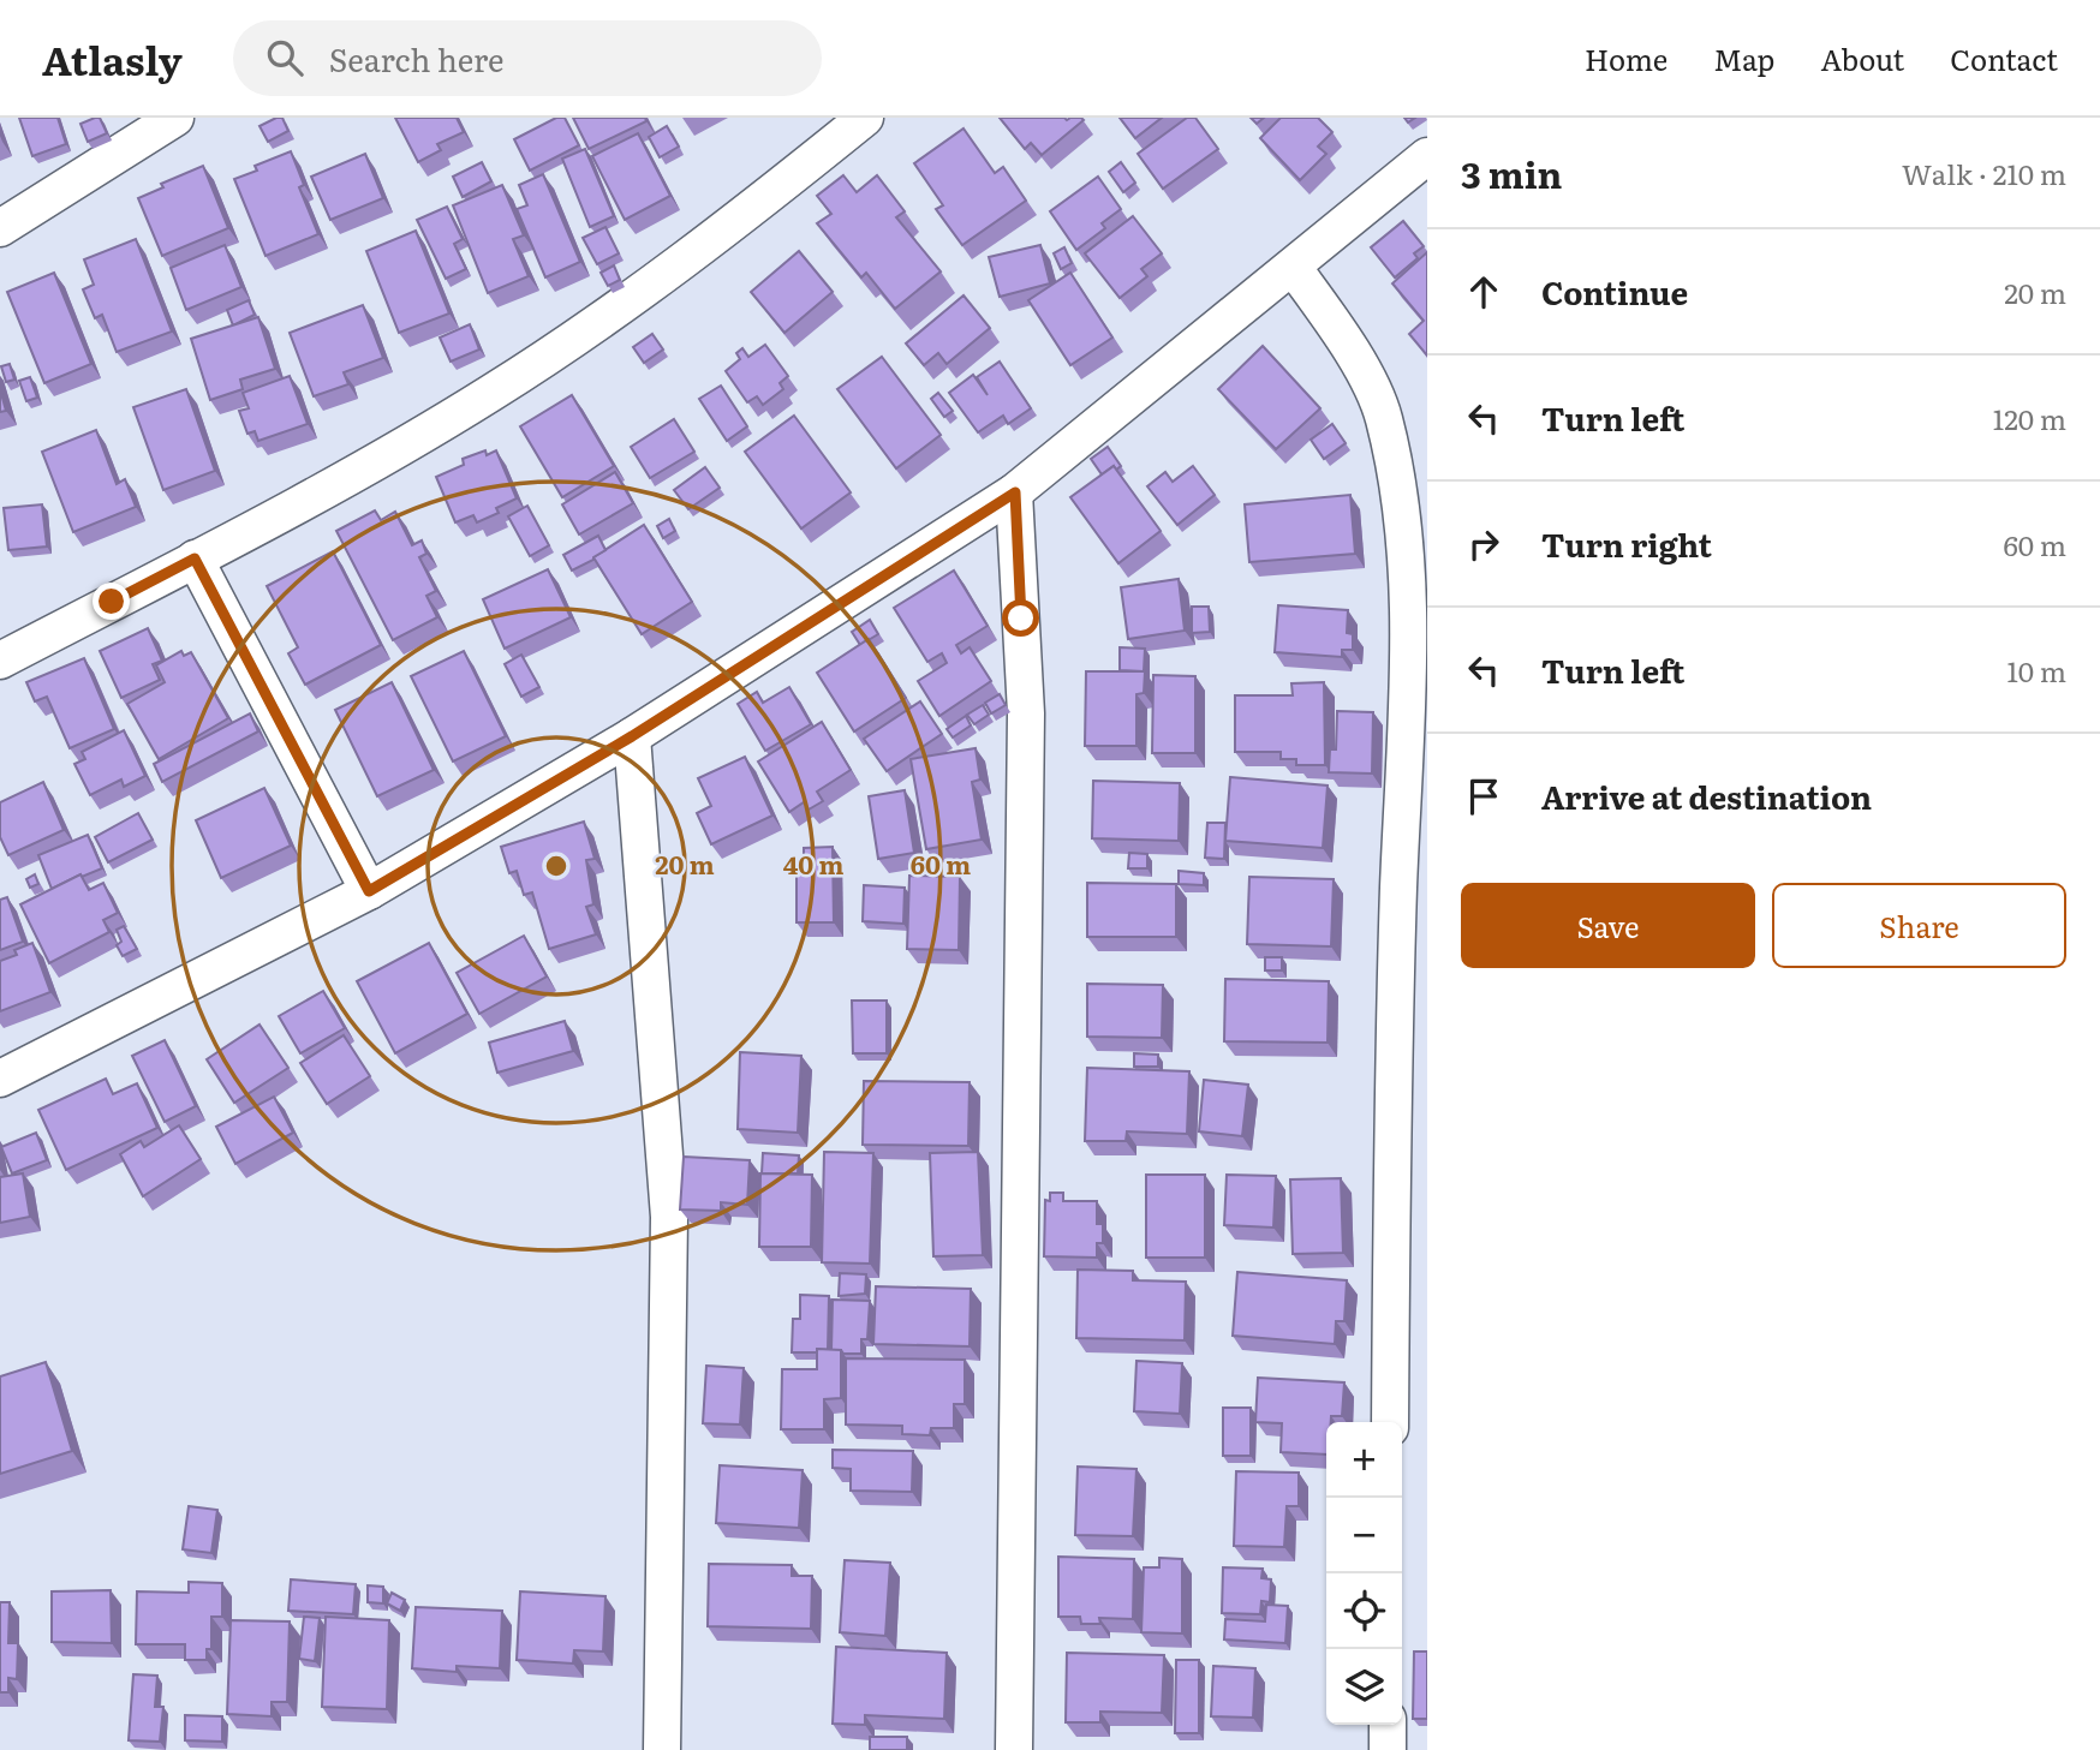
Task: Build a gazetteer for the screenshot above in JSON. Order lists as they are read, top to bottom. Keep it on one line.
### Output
{"page":{"header":"Atlasly","search":"Search here","nav":["Home","Map","About","Contact"],"heading":["3 min","Walk · 210 m"],"list":[["Continue","20 m"],["Turn left","120 m"],["Turn right","60 m"],["Turn left","10 m"],"Arrive at destination"],"buttons":["Save","Share"],"map_buttons":["+","−"]},"rings":["20 m","40 m","60 m"]}
